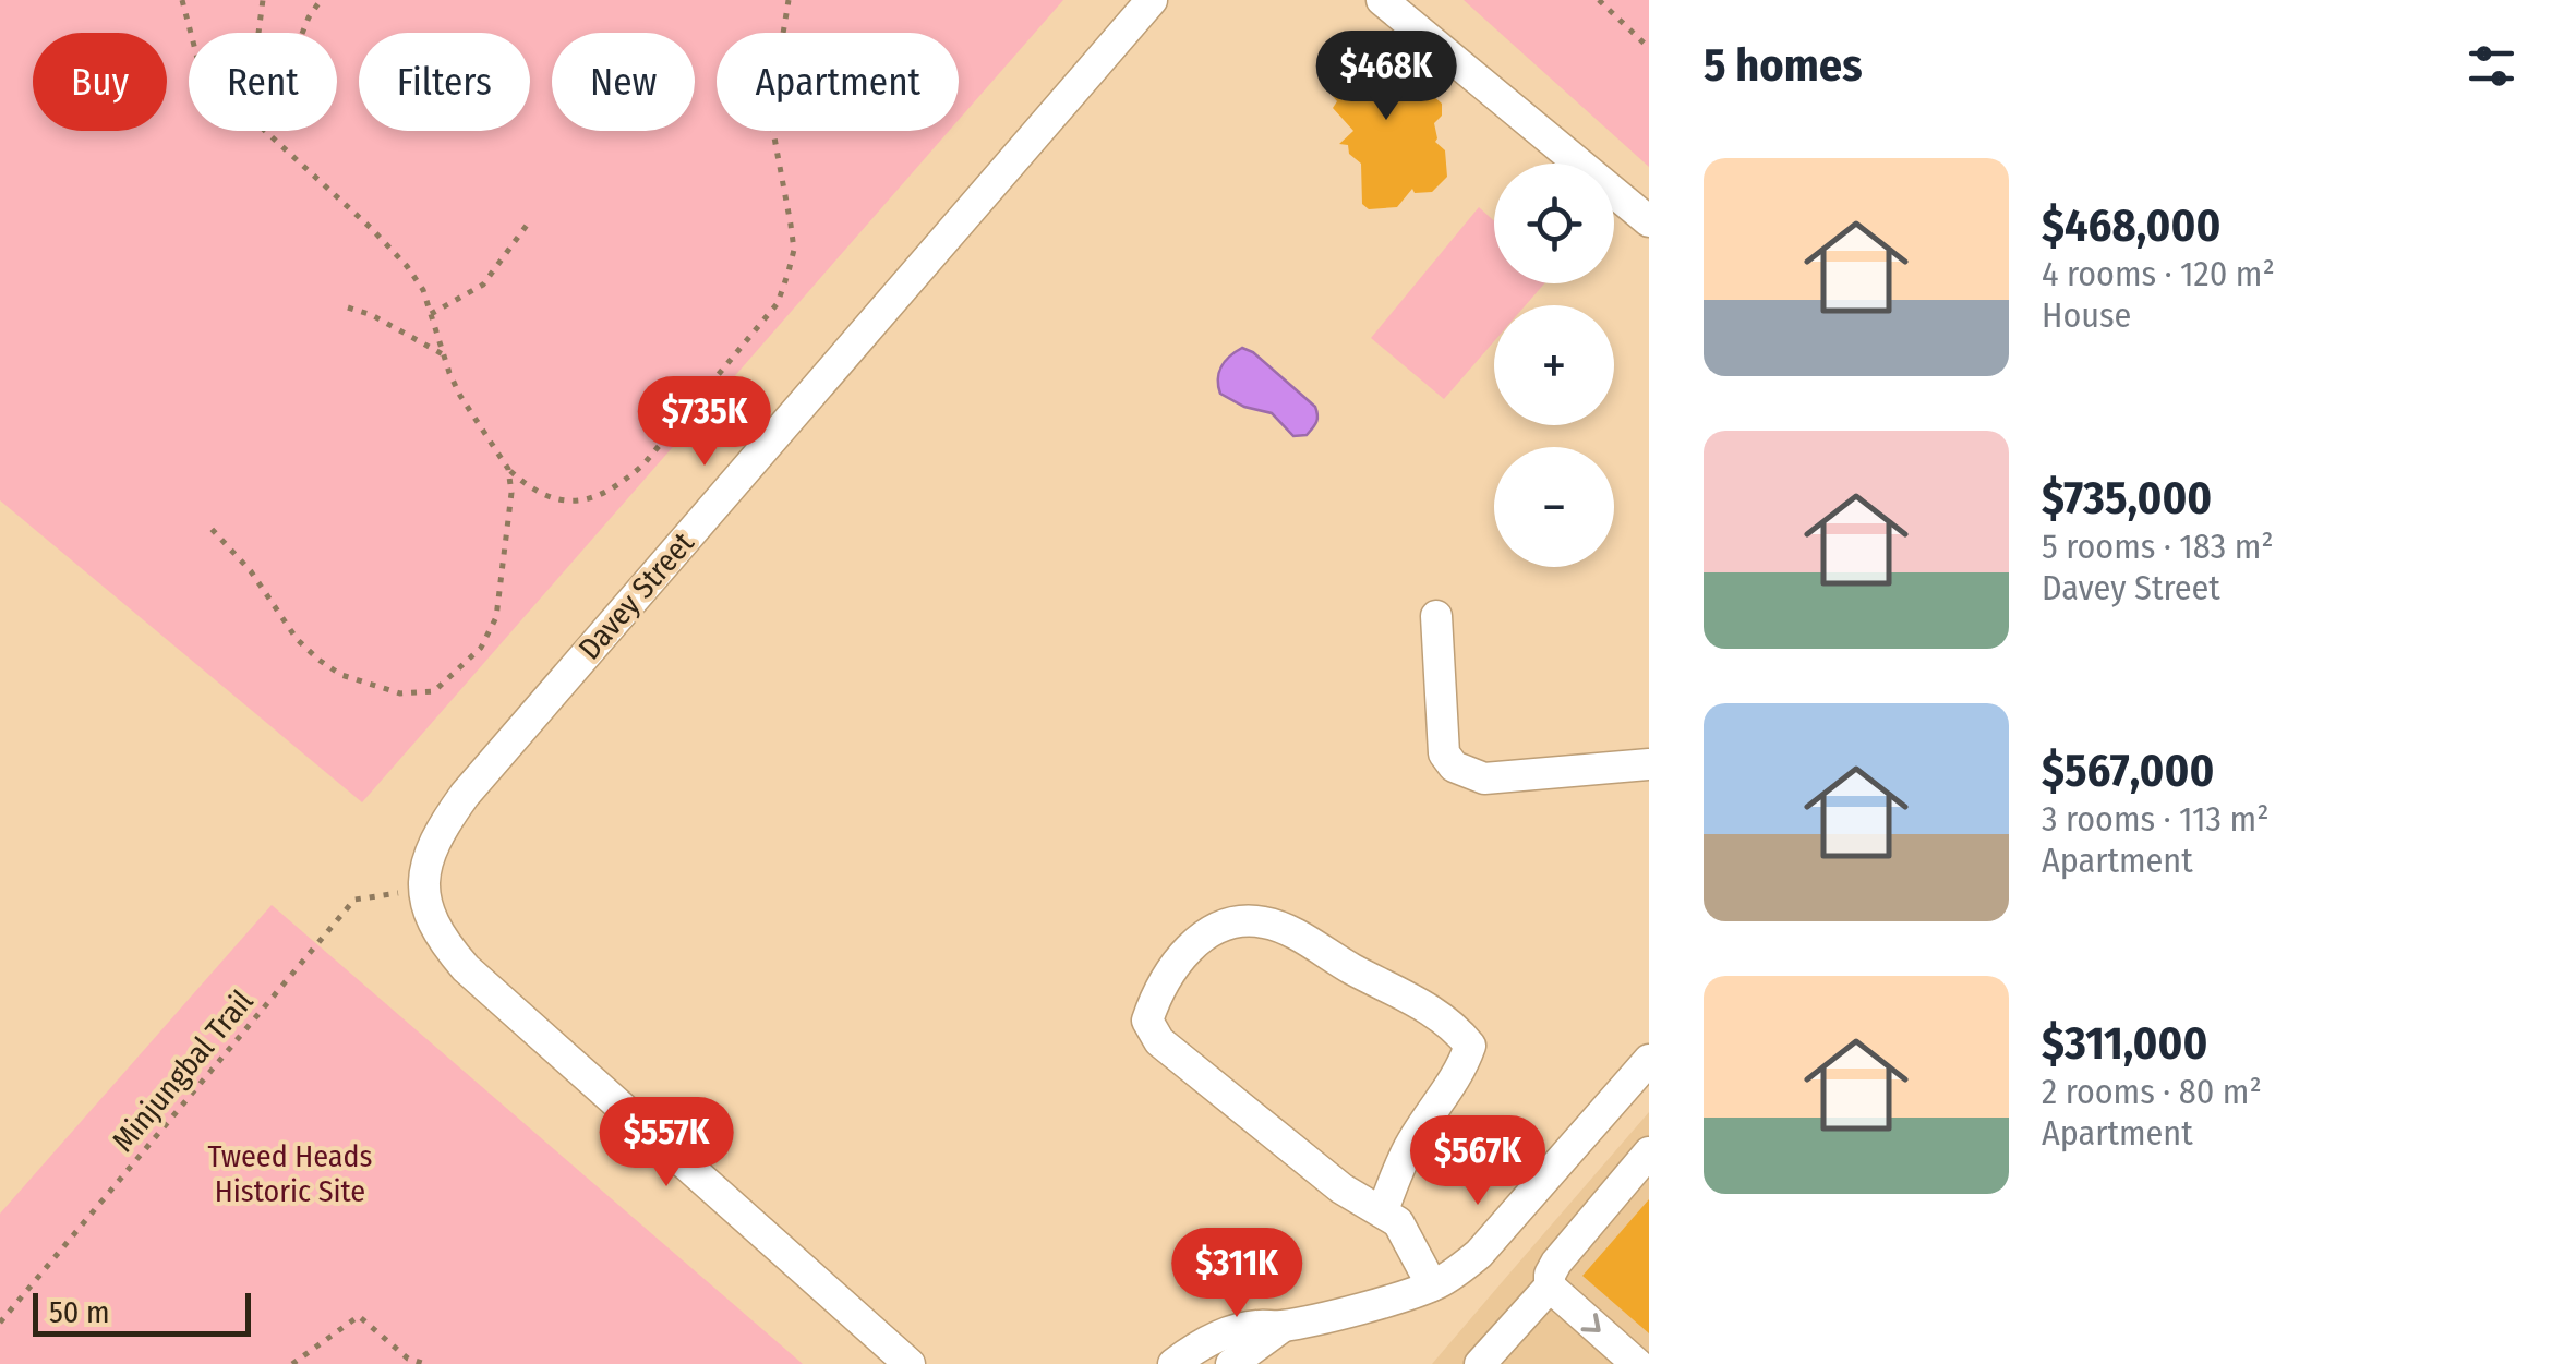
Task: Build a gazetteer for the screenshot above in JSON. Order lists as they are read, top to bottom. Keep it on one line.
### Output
{"streets":{"street":["Davey Street"],"path":["Minjungbal Trail"]},"crossings":[["Davey Street","Minjungbal Trail"]],"parks":["Tweed Heads Historic Site"],"scale_bar":"50 m","page":{"heading":"5 homes","price":["$468K","$735K","$557K","$567K","$311K"],"chip":["Buy","Rent","Filters","New","Apartment"],"list":[{"name":"$468,000","note":"4 rooms · 120 m² · House"},{"name":"$735,000","note":"5 rooms · 183 m² · Davey Street"},{"name":"$567,000","note":"3 rooms · 113 m² · Apartment"},{"name":"$311,000","note":"2 rooms · 80 m² · Apartment"}],"map_buttons":["+","−"],"scale":"50 m"}}
